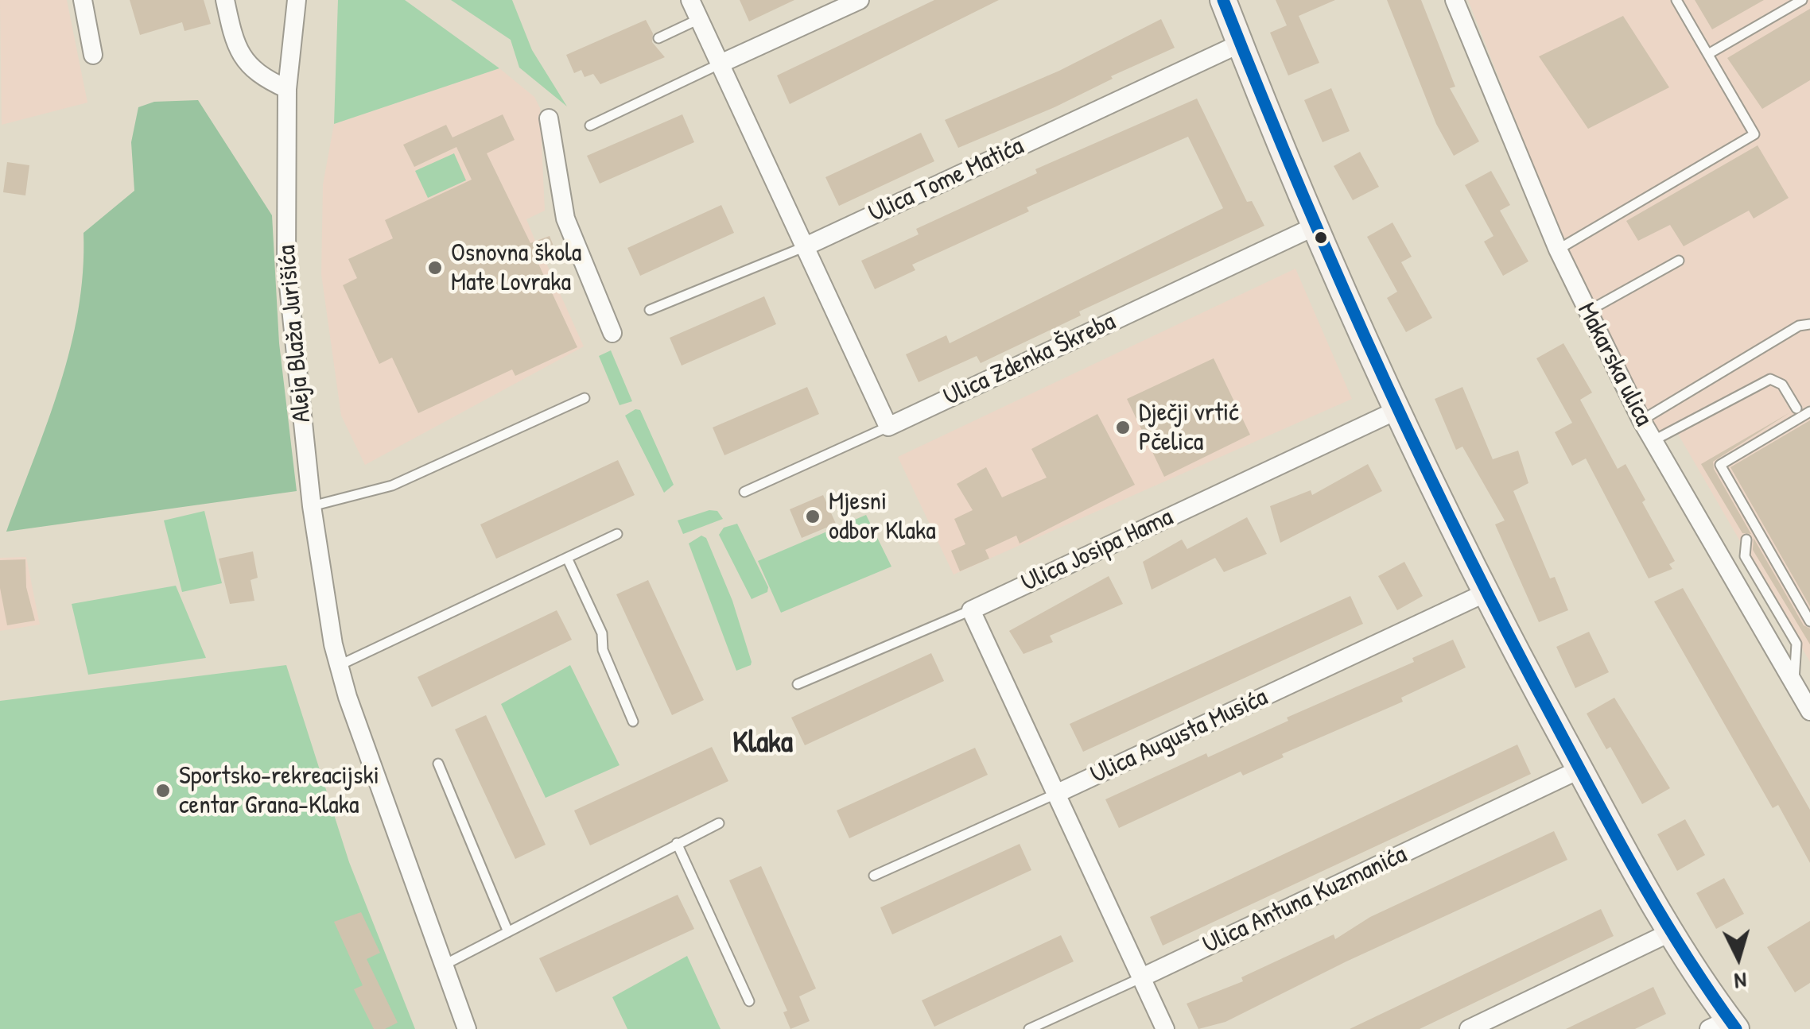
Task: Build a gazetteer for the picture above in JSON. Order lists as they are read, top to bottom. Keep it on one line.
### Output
{"streets":{"street":["Ulica Tome Matića","Aleja Blaža Jurišića","Ulica Zdenka Škreba","Makarska ulica","Ulica Josipa Hama","Ulica Augusta Musića","Ulica Antuna Kuzmanića"]},"districts":["Klaka"],"places":["Osnovna škola Mate Lovraka","Dječji vrtić Pčelica","Mjesni odbor Klaka","Sportsko-rekreacijski centar Grana-Klaka"],"north":"bottom"}
